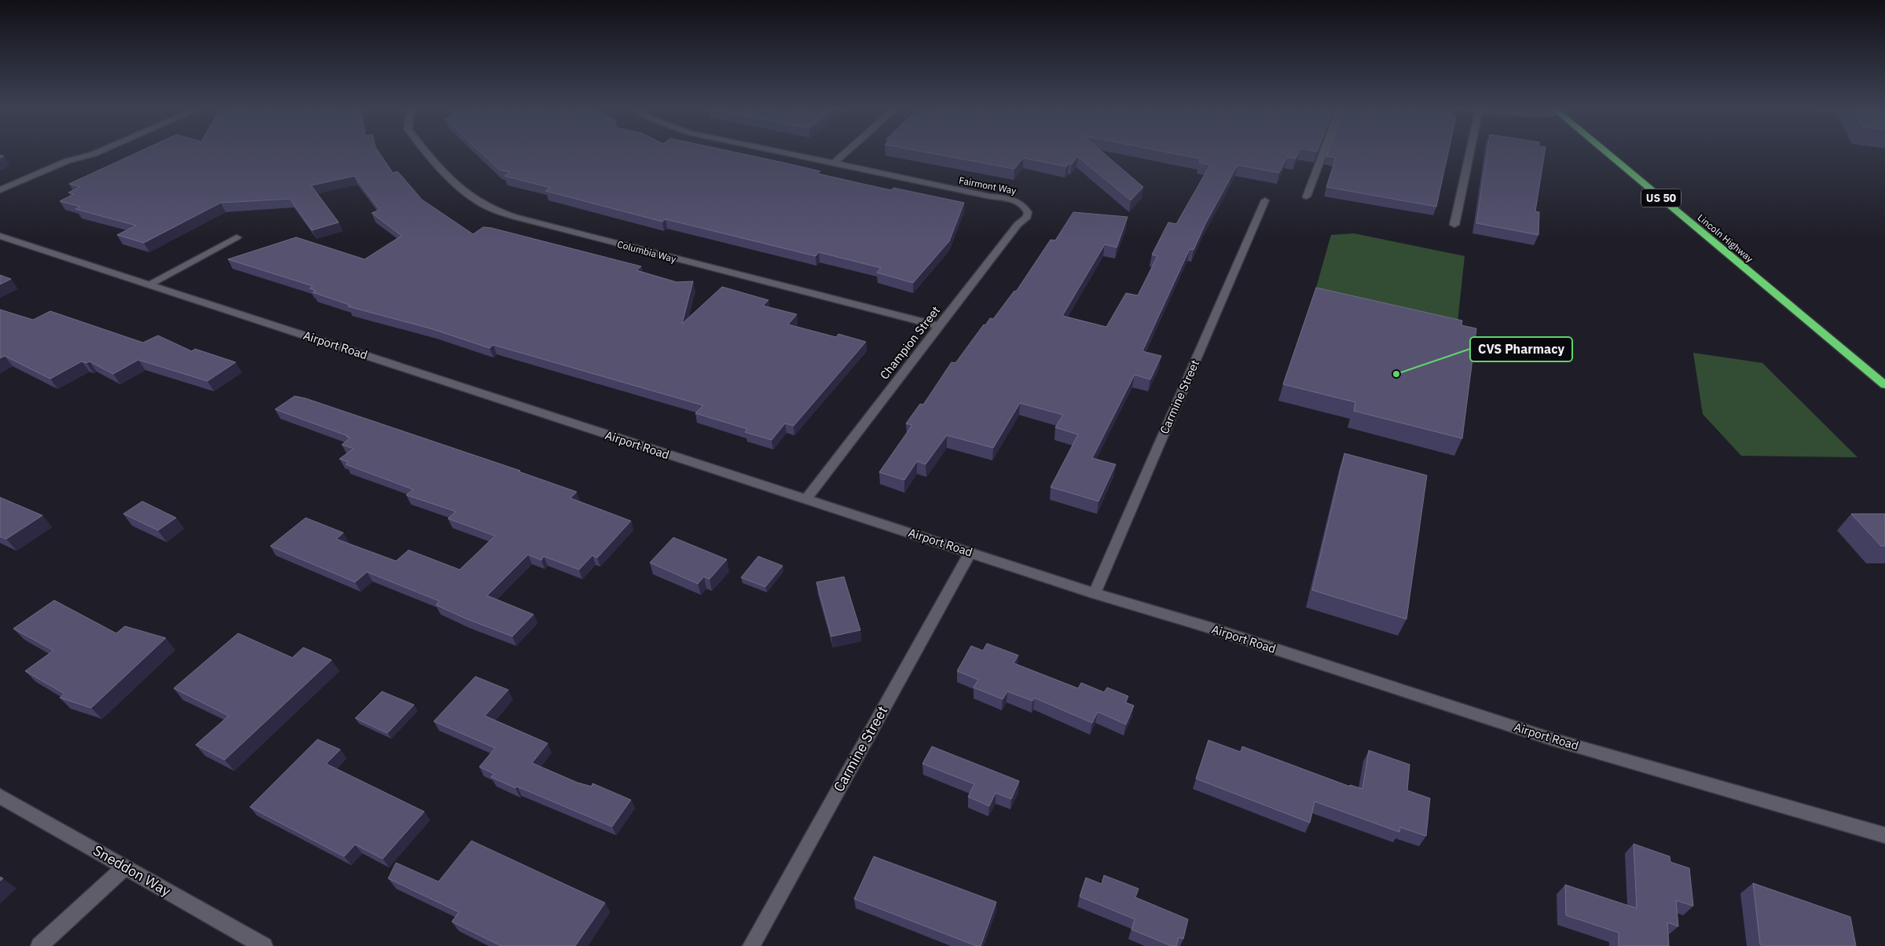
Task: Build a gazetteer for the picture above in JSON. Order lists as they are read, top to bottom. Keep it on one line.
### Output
{"streets":{"highway":["US 50","Lincoln Highway"],"street":["Fairmont Way","Columbia Way","Champion Street","Airport Road","Carmine Street","Sneddon Way"]},"crossings":[["Fairmont Way","Champion Street"],["Columbia Way","Champion Street"],["Champion Street","Airport Road"],["Airport Road","Carmine Street"]],"places":["CVS Pharmacy"]}
